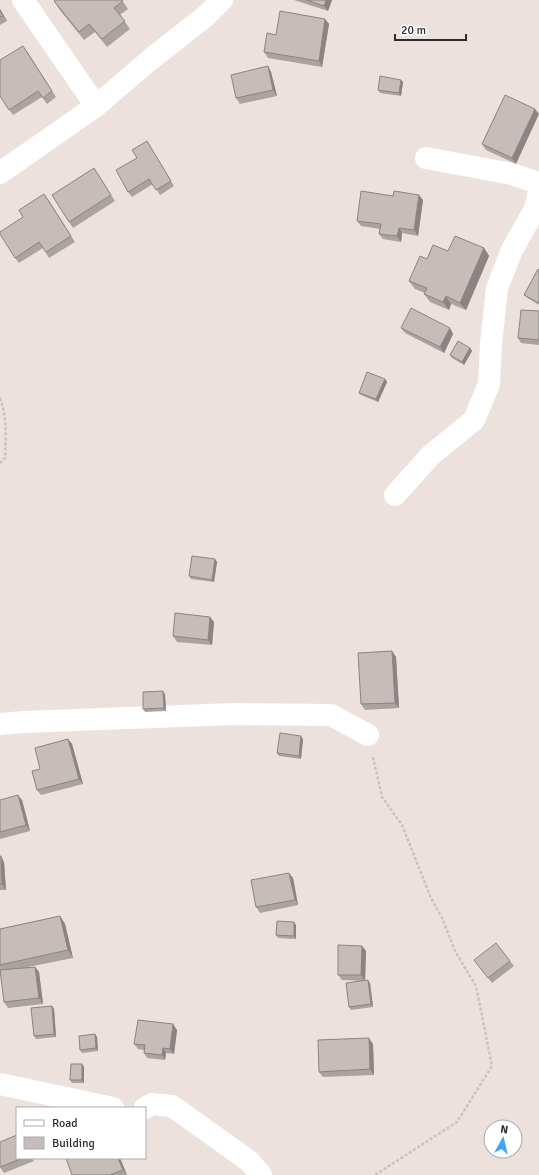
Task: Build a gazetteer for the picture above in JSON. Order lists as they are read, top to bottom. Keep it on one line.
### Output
{"legend":["Road","Building"],"scale_bar":"20 m","north":"top"}
